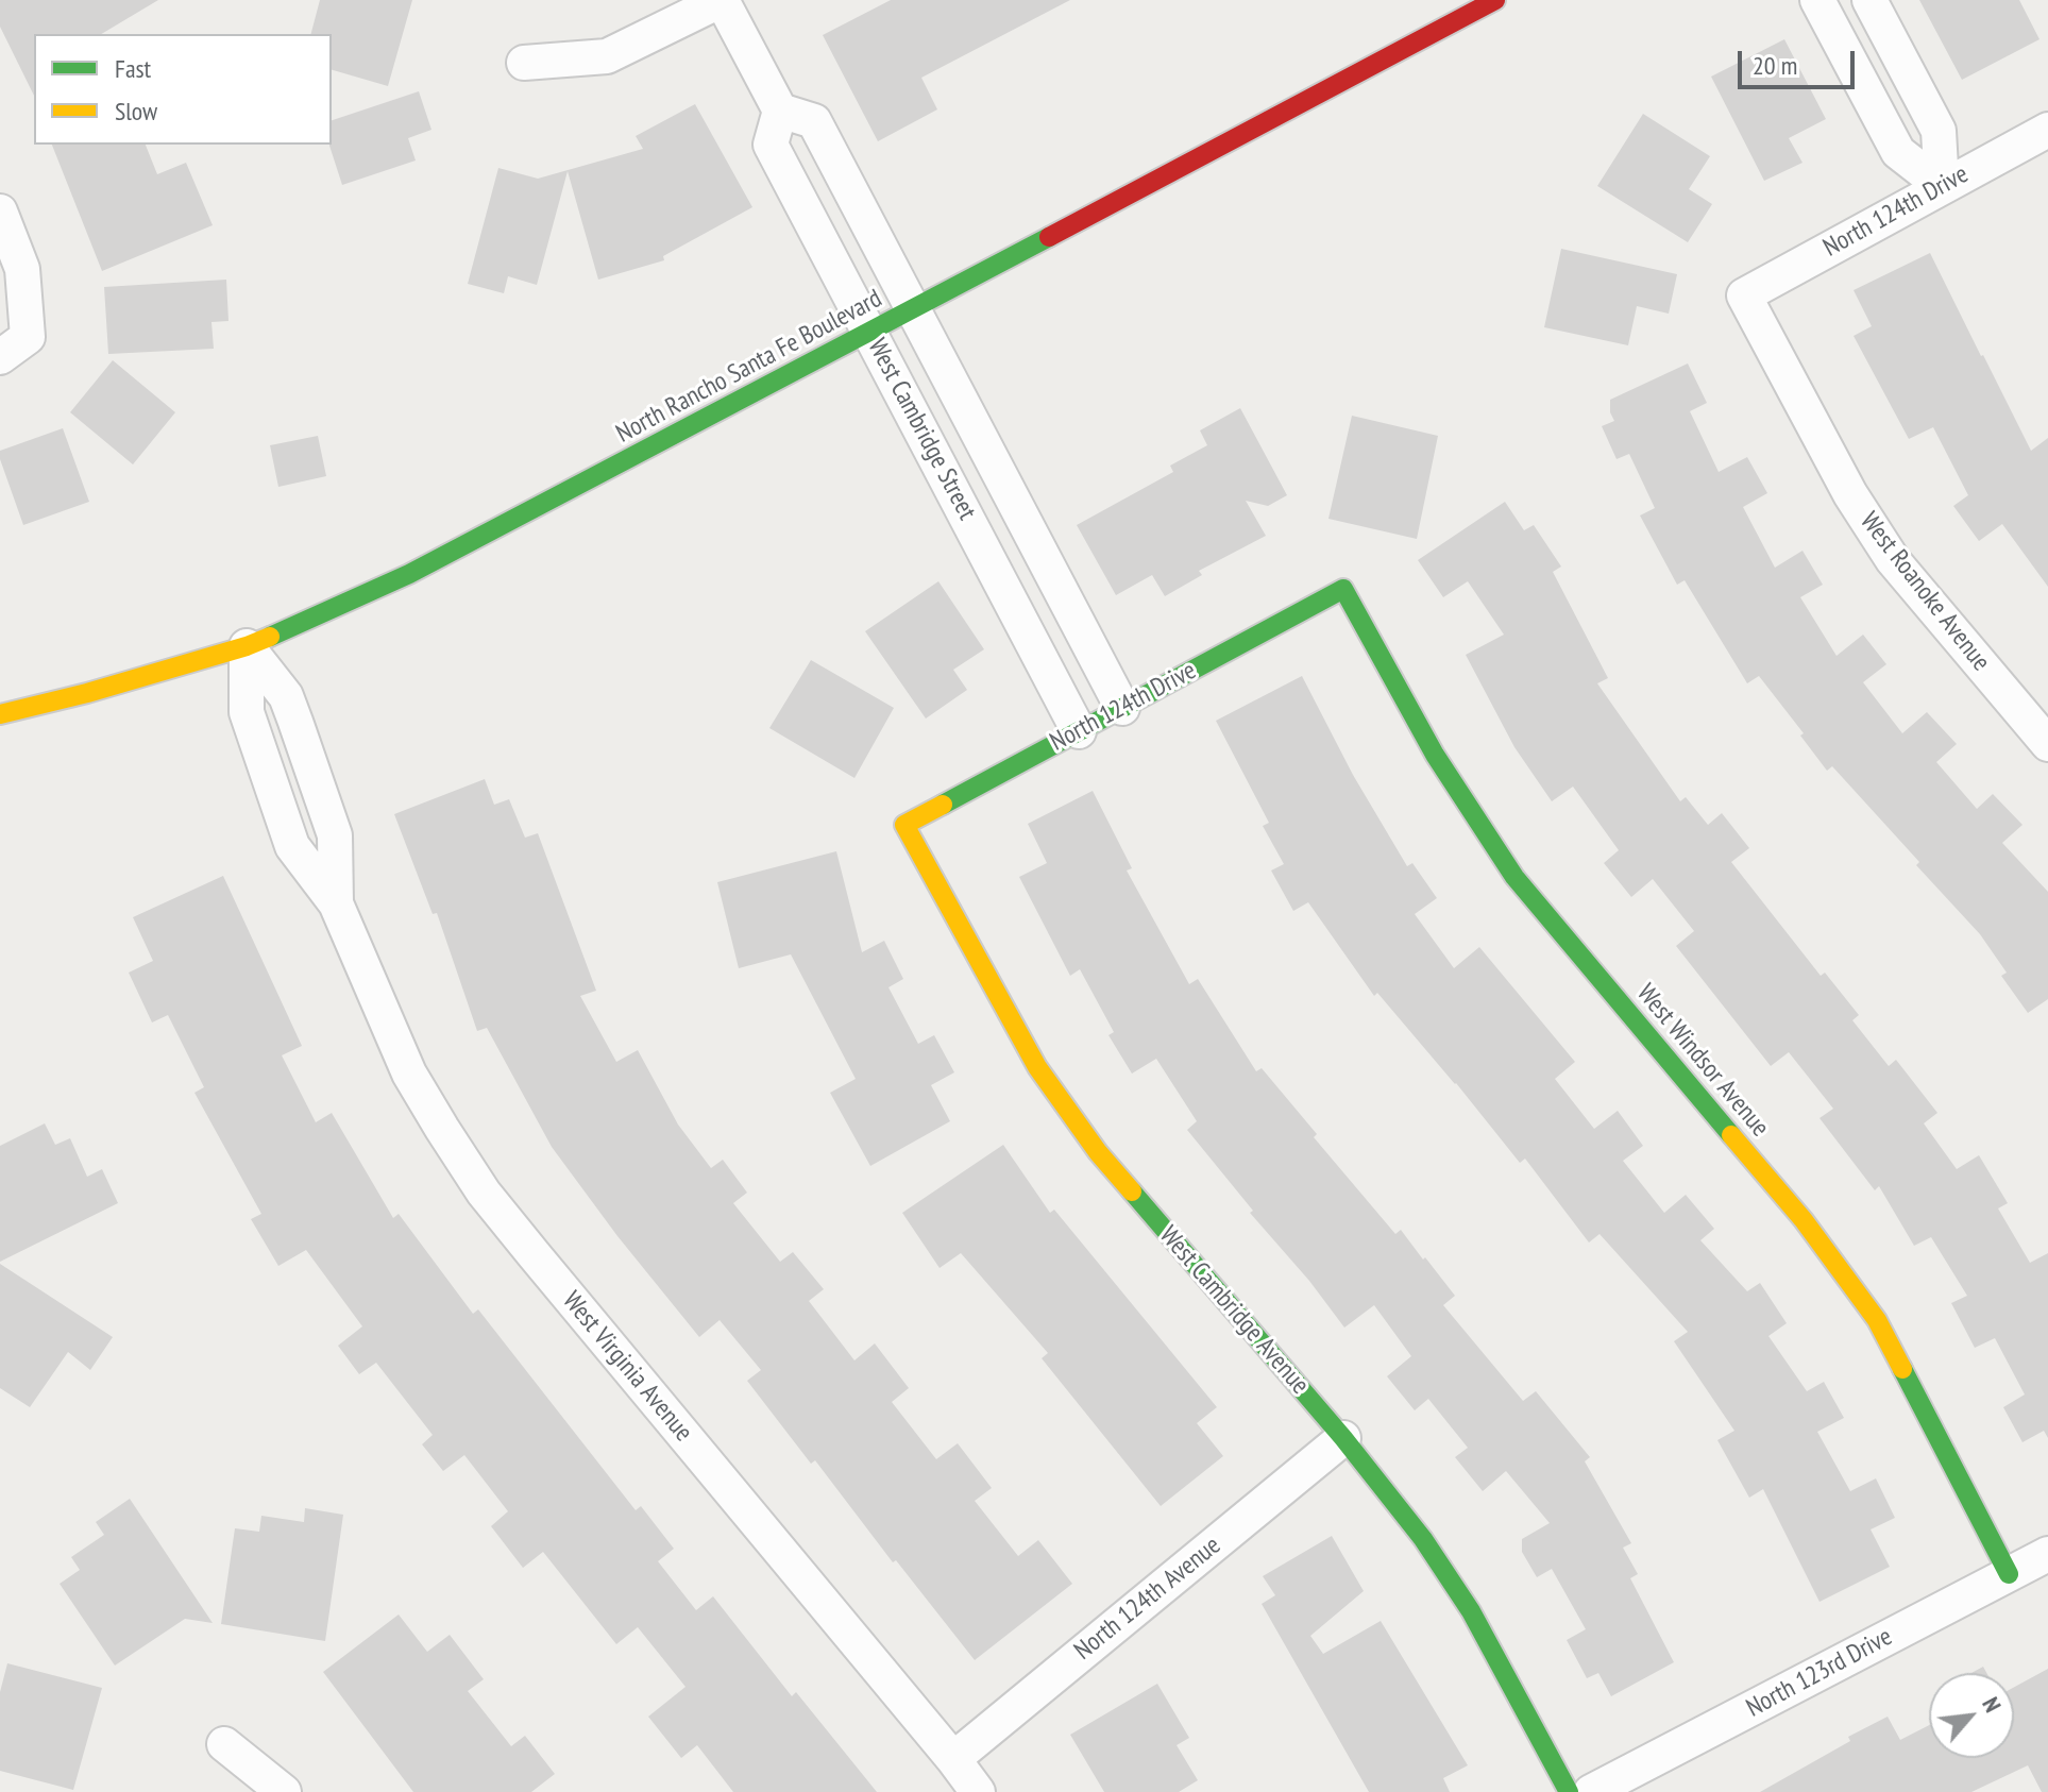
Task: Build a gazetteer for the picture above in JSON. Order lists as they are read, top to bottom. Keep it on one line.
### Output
{"streets":{"street":["North 124th Drive","North Rancho Santa Fe Boulevard","West Cambridge Street","West Roanoke Avenue","West Windsor Avenue","West Cambridge Avenue","West Virginia Avenue","North 124th Avenue","North 123rd Drive"]},"crossings":[["North 124th Drive","West Cambridge Street"],["North 124th Drive","West Roanoke Avenue"],["North 124th Drive","West Windsor Avenue"],["North 124th Drive","West Cambridge Avenue"],["North Rancho Santa Fe Boulevard","West Cambridge Street"],["North Rancho Santa Fe Boulevard","West Virginia Avenue"],["West Windsor Avenue","North 123rd Drive"],["West Cambridge Avenue","North 124th Avenue"],["West Virginia Avenue","North 124th Avenue"]],"legend":["Fast","Slow"],"scale_bar":"20 m","north":"top right"}
